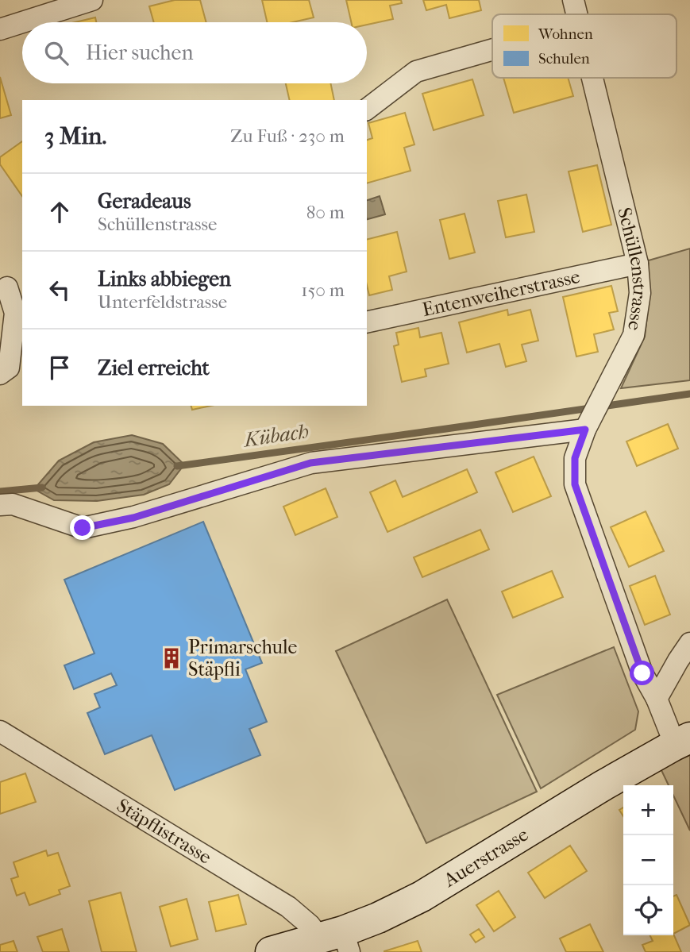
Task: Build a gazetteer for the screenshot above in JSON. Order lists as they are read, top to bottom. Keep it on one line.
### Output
{"streets":{"main road":["Auerstrasse"],"street":["Schüllenstrasse","Entenweiherstrasse","Stäpflistrasse"]},"crossings":[["Schüllenstrasse","Entenweiherstrasse"],["Schüllenstrasse","Auerstrasse"],["Stäpflistrasse","Auerstrasse"]],"water":["Kübach"],"places":{"building":["Primarschule Stäpfli"]},"legend":["Wohnen","Schulen"],"page":{"search":"Hier suchen","heading":["3 Min.","Zu Fuß · 230 m"],"list":[["Geradeaus","Schüllenstrasse","80 m"],["Links abbiegen","Unterfeldstrasse","150 m"],"Ziel erreicht"],"map_buttons":["+","−"]}}
